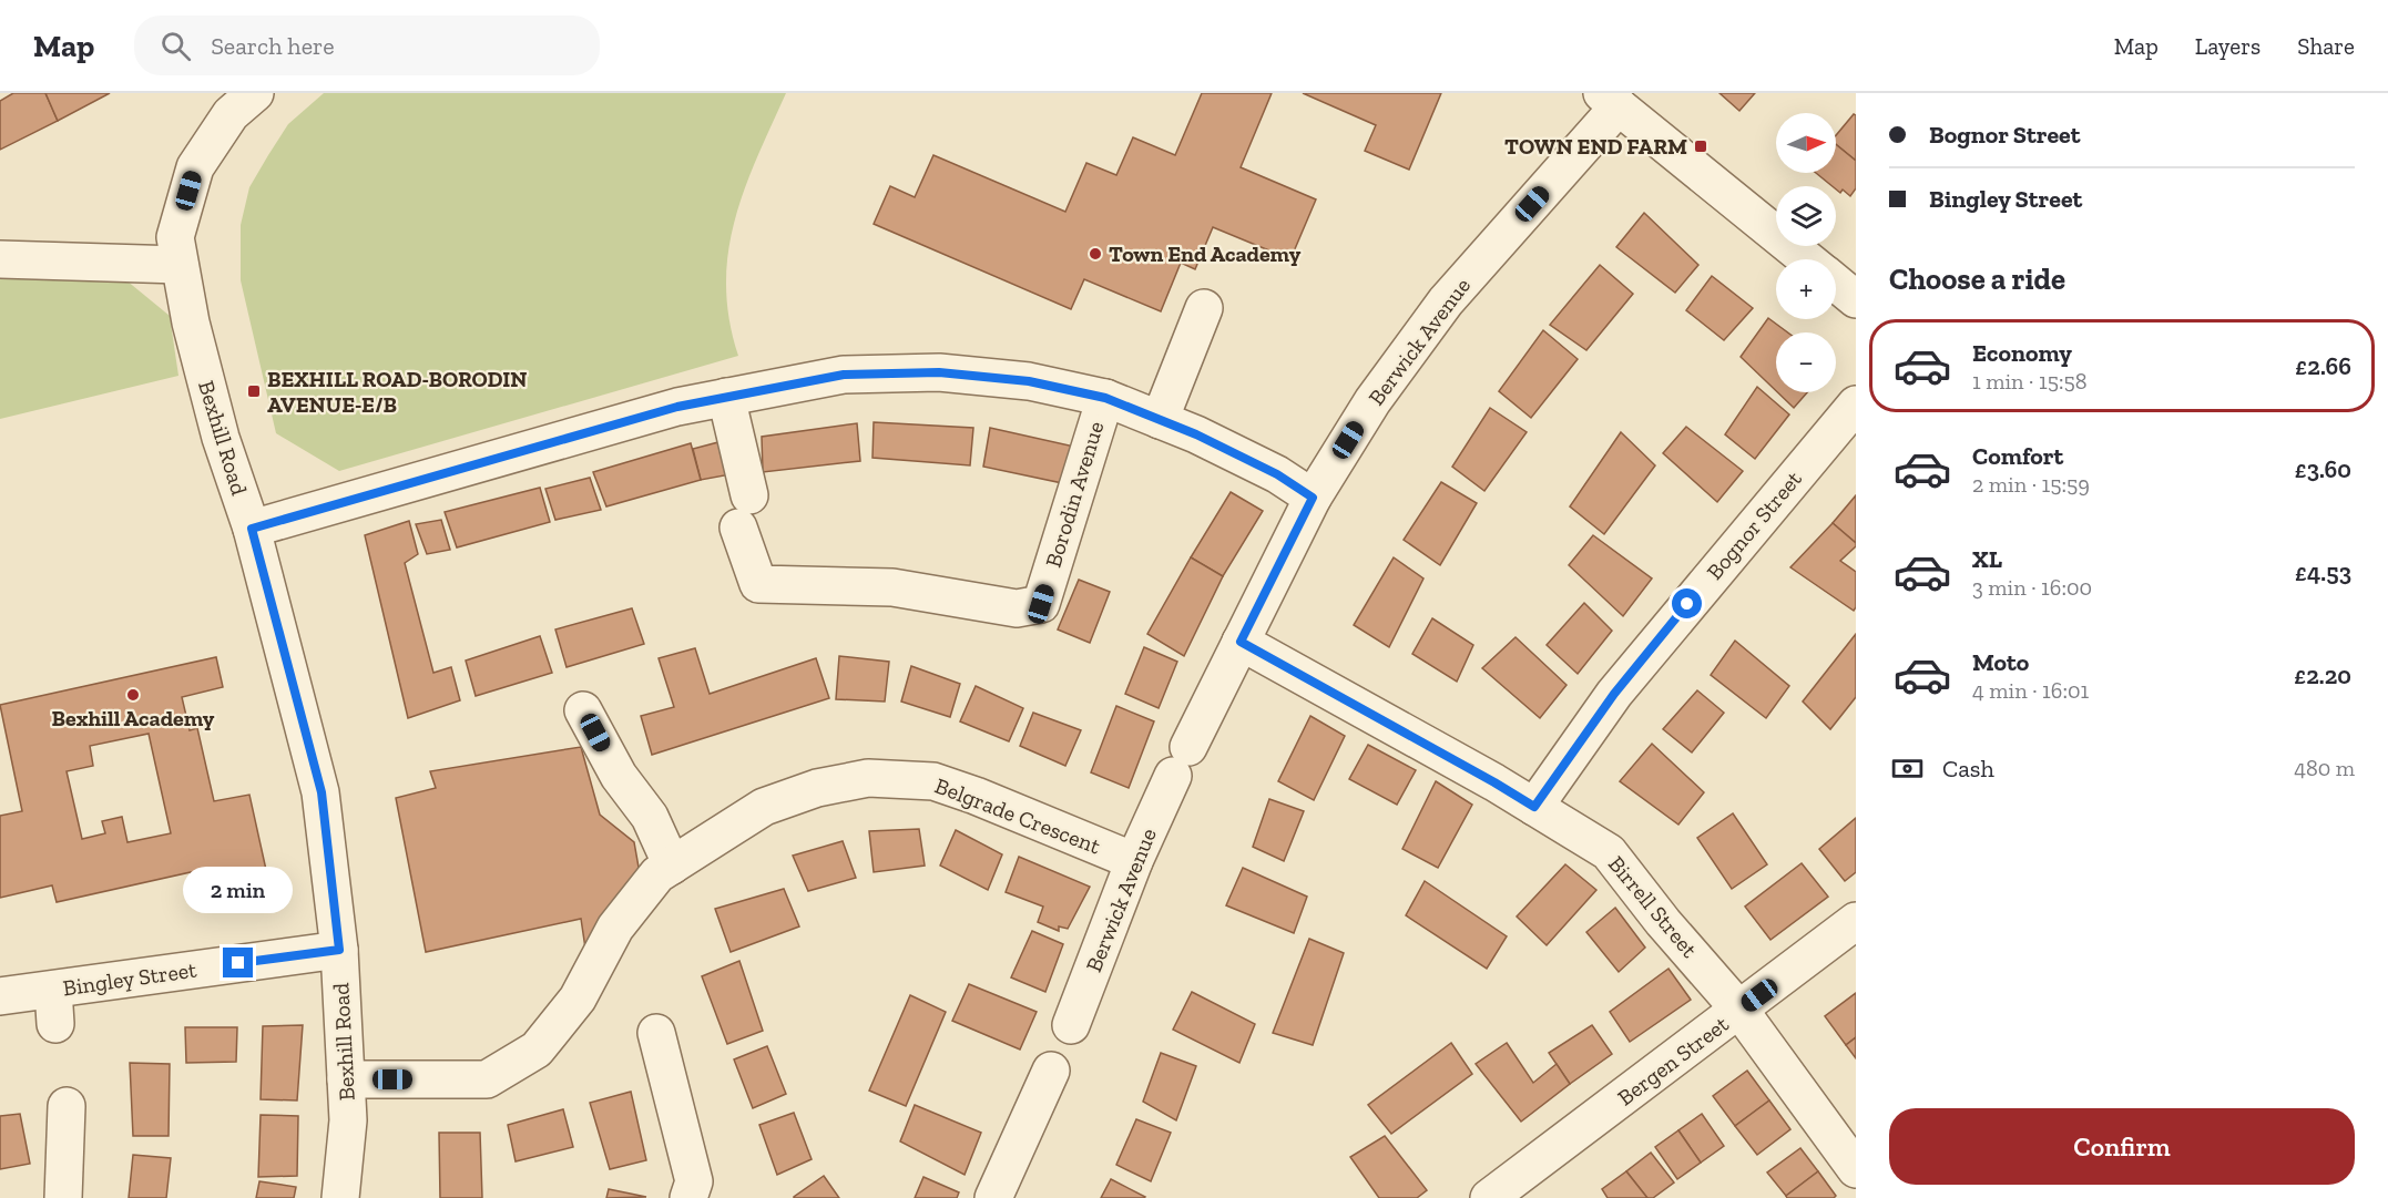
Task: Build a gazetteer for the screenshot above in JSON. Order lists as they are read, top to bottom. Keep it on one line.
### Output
{"streets":{"street":["Berwick Avenue","Bexhill Road","Borodin Avenue","Bognor Street","Belgrade Crescent","Birrell Street","Bingley Street","Bergen Street"]},"crossings":[["Berwick Avenue","Borodin Avenue"],["Berwick Avenue","Belgrade Crescent"],["Berwick Avenue","Birrell Street"],["Bexhill Road","Borodin Avenue"],["Bexhill Road","Belgrade Crescent"],["Bexhill Road","Bingley Street"],["Bognor Street","Birrell Street"],["Birrell Street","Bergen Street"]],"places":{"transit":["TOWN END FARM","BEXHILL ROAD-BORODIN AVENUE-E/B"],"other":["Town End Academy","Bexhill Academy"]},"north":"right","page":{"header":"Map","search":"Search here","nav":["Map","Layers","Share"],"banner":["Bognor Street","Bingley Street"],"map_buttons":["+","−"],"heading":"Choose a ride","list":[{"name":"Economy","note":"1 min · 15:58","value":"£2.66"},{"name":"Comfort","note":"2 min · 15:59","value":"£3.60"},{"name":"XL","note":"3 min · 16:00","value":"£4.53"},{"name":"Moto","note":"4 min · 16:01","value":"£2.20"}],"pay":["Cash","480 m"],"bubble":"2 min","buttons":"Confirm"}}
